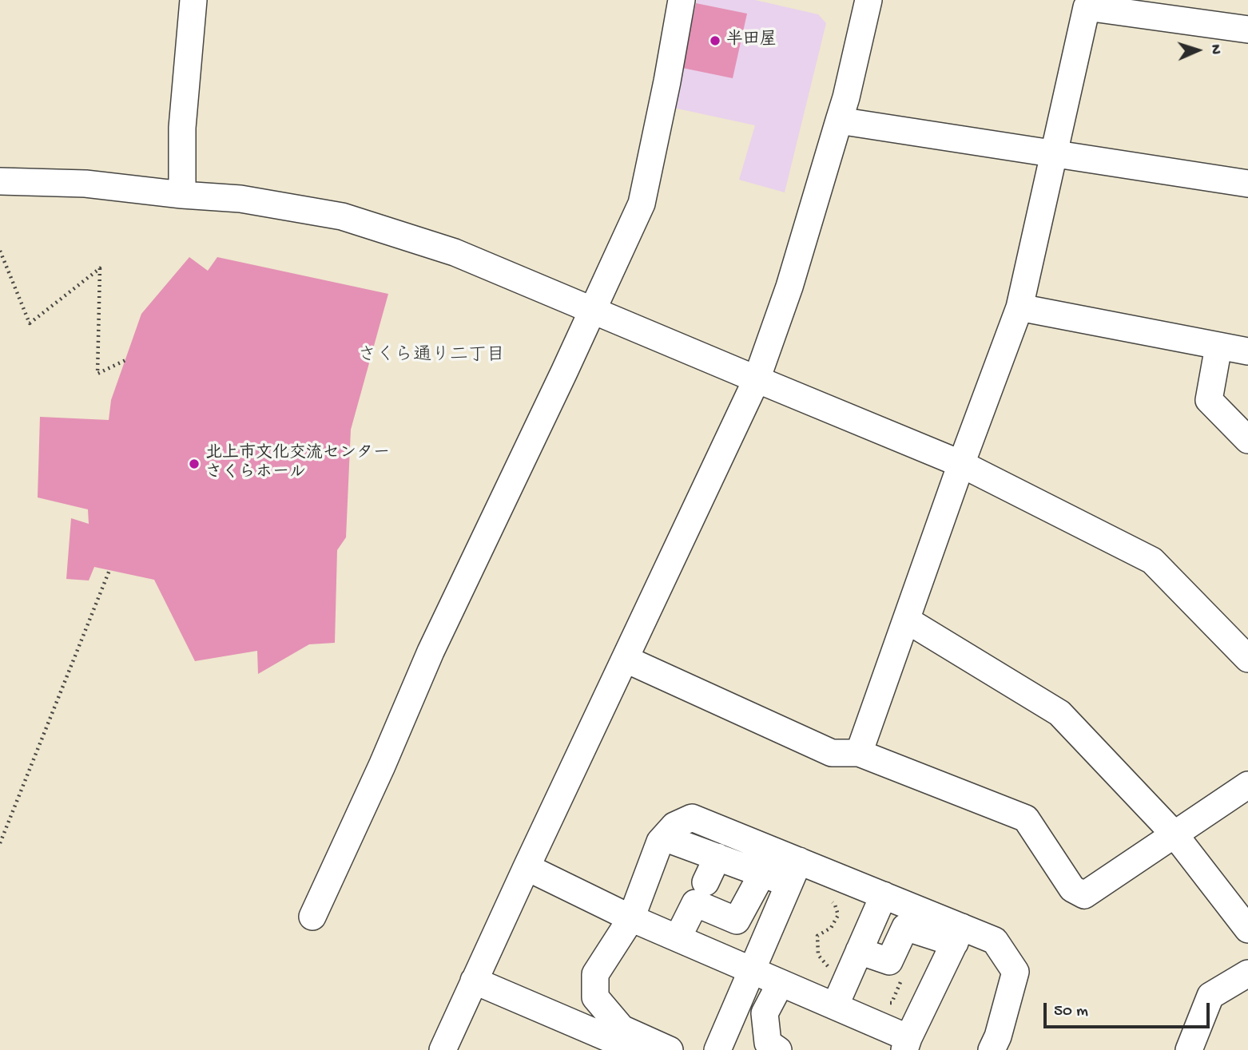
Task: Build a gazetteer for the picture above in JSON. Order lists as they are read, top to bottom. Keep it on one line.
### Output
{"districts":["さくら通り二丁目"],"places":["半田屋","北上市文化交流センター さくらホール"],"scale_bar":"50 m","north":"right"}
